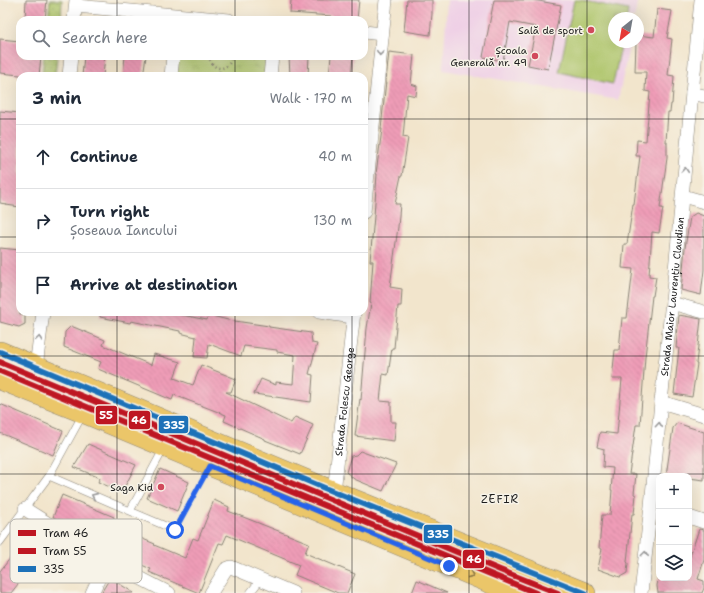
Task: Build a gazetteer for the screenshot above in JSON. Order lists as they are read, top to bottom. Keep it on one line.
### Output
{"streets":{"street":["Strada Maior Laurențiu Claudian","Strada Folescu George"]},"one_way":["Strada Maior Laurențiu Claudian"],"districts":["ZEFIR"],"places":["Sală de sport","Școala Generală nr. 49","Saga Kid"],"lines":["transit line 335","tram line 46","tram line 55"],"legend":["Tram 46","Tram 55","335"],"north":"bottom left","page":{"search":"Search here","heading":["3 min","Walk · 170 m"],"list":[["Continue","40 m"],["Turn right","Șoseaua Iancului","130 m"],"Arrive at destination"],"map_buttons":["+","−"]}}
